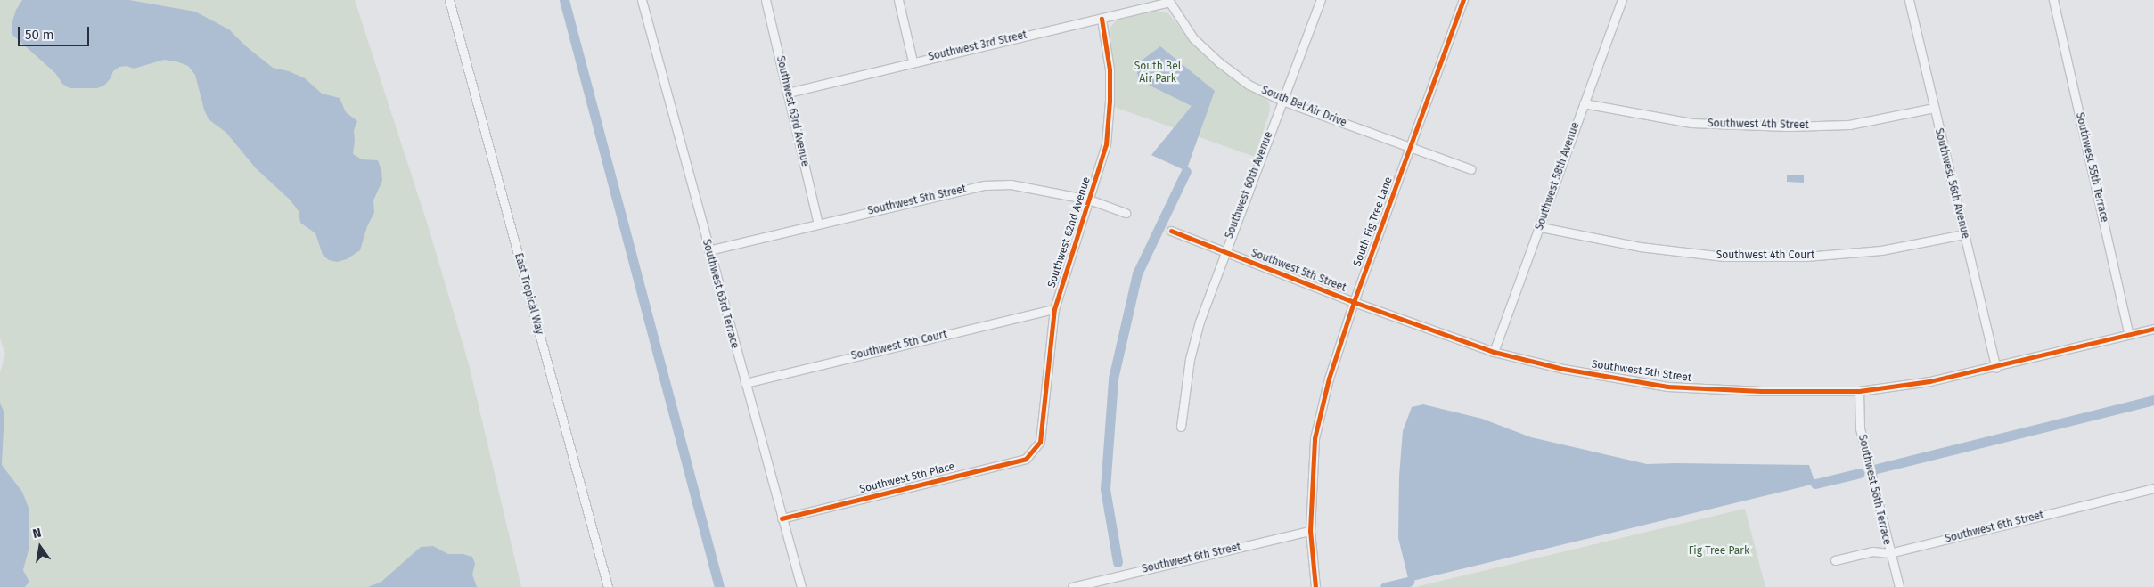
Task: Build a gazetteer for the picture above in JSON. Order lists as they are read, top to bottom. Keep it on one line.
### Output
{"streets":{"street":["Southwest 3rd Street","South Bel Air Drive","Southwest 63rd Avenue","Southwest 4th Street","Southwest 55th Terrace","Southwest 58th Avenue","Southwest 56th Avenue","Southwest 60th Avenue","Southwest 5th Street","South Fig Tree Lane","Southwest 62nd Avenue","Southwest 4th Court","East Tropical Way","Southwest 63rd Terrace","Southwest 5th Court","Southwest 5th Place","Southwest 56th Terrace","Southwest 6th Street"]},"crossings":[["Southwest 3rd Street","South Bel Air Drive"],["Southwest 3rd Street","Southwest 63rd Avenue"],["Southwest 3rd Street","Southwest 62nd Avenue"],["South Bel Air Drive","Southwest 60th Avenue"],["South Bel Air Drive","South Fig Tree Lane"],["Southwest 63rd Avenue","Southwest 5th Street"],["Southwest 4th Street","Southwest 58th Avenue"],["Southwest 4th Street","Southwest 56th Avenue"],["Southwest 55th Terrace","Southwest 5th Street"],["Southwest 58th Avenue","Southwest 5th Street"],["Southwest 58th Avenue","Southwest 4th Court"],["Southwest 56th Avenue","Southwest 5th Street"],["Southwest 56th Avenue","Southwest 4th Court"],["Southwest 60th Avenue","Southwest 5th Street"],["Southwest 5th Street","South Fig Tree Lane"],["Southwest 5th Street","Southwest 62nd Avenue"],["Southwest 5th Street","Southwest 63rd Terrace"],["Southwest 5th Street","Southwest 56th Terrace"],["South Fig Tree Lane","Southwest 6th Street"],["Southwest 62nd Avenue","Southwest 5th Court"],["Southwest 62nd Avenue","Southwest 5th Place"],["Southwest 63rd Terrace","Southwest 5th Court"],["Southwest 63rd Terrace","Southwest 5th Place"],["Southwest 56th Terrace","Southwest 6th Street"]],"parks":["South Bel Air Park","Fig Tree Park"],"scale_bar":"50 m","north":"top"}
